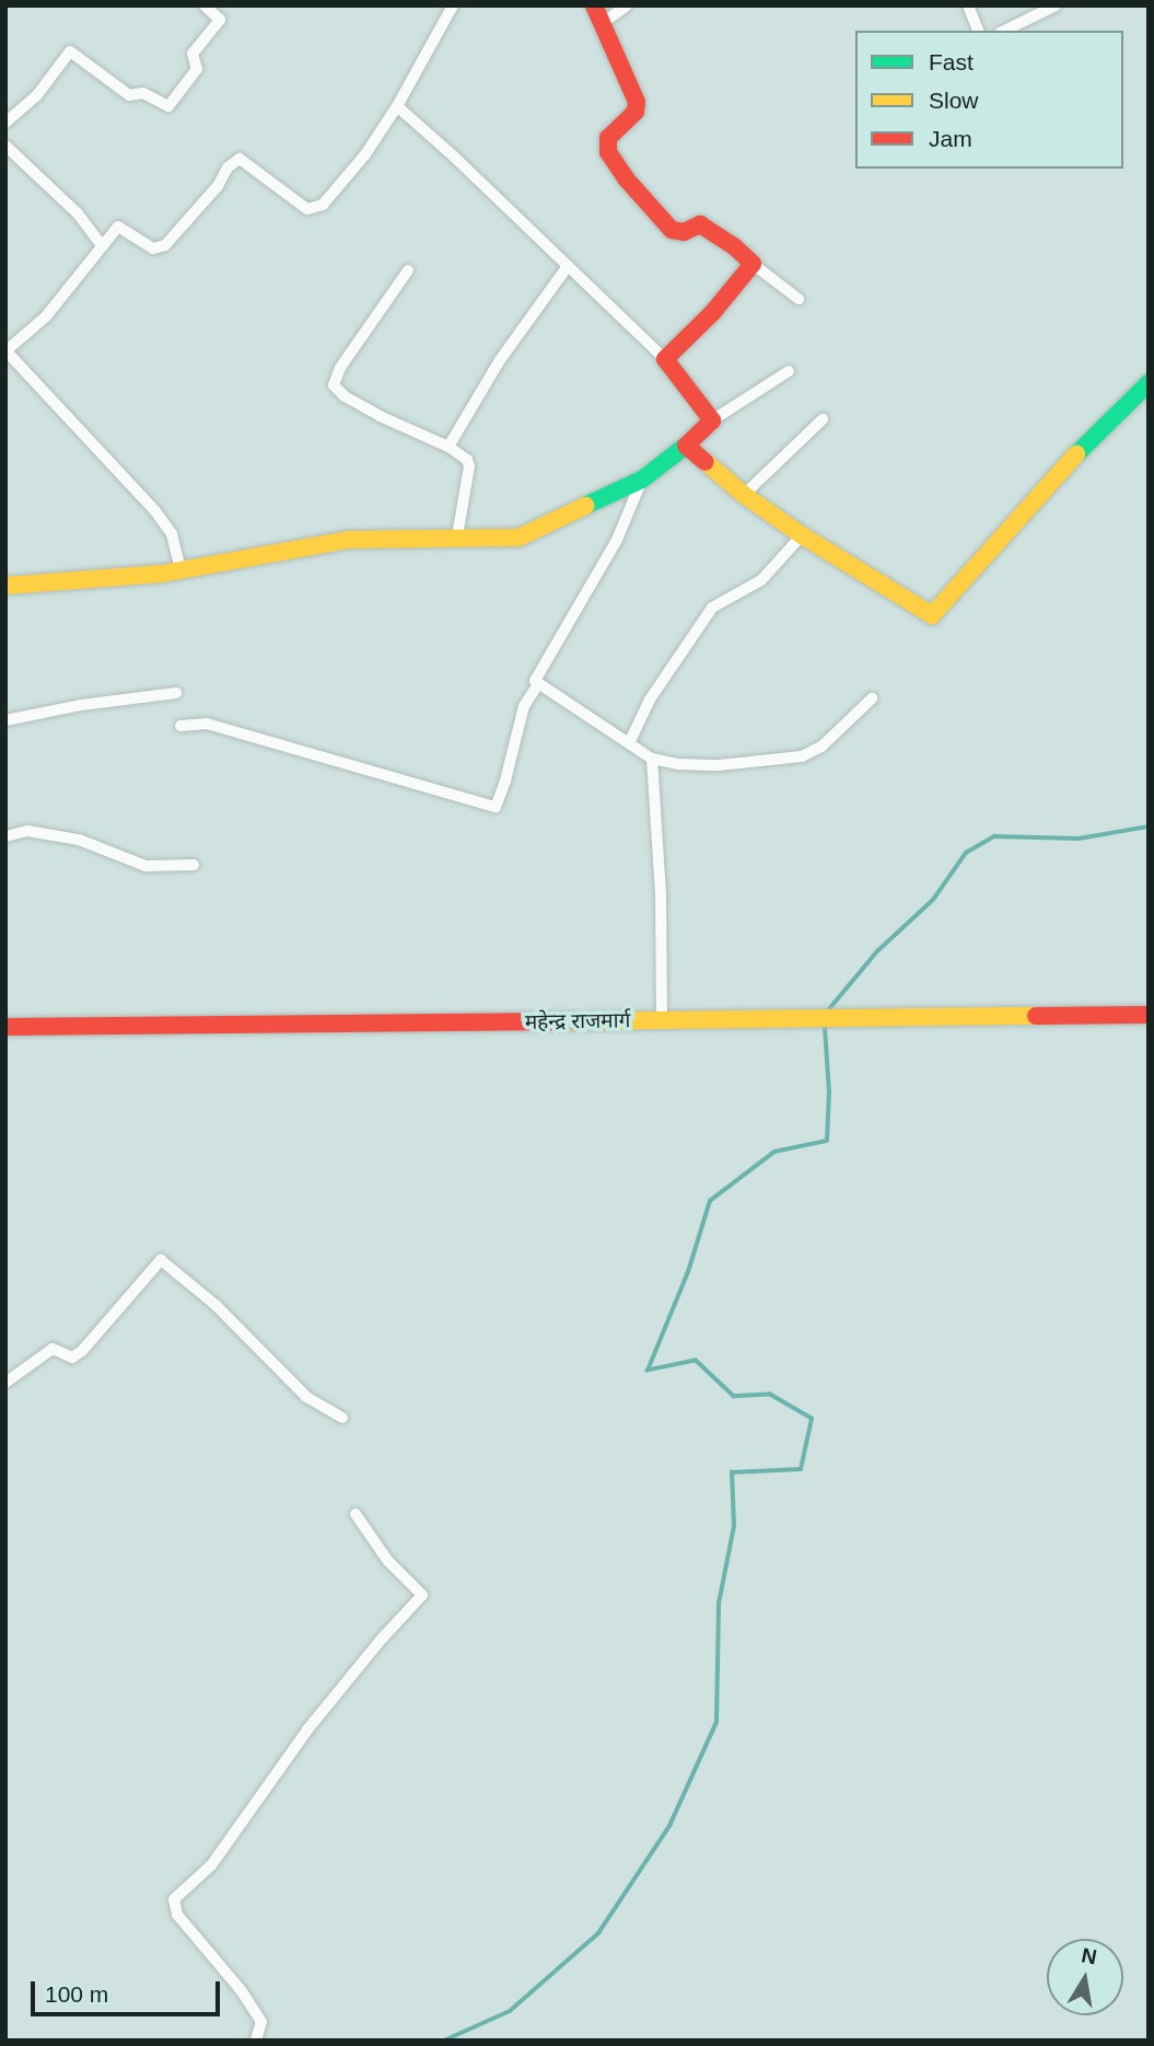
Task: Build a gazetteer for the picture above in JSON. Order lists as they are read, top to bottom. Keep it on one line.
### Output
{"streets":{"main road":["महेन्द्र राजमार्ग"]},"legend":["Fast","Slow","Jam"],"scale_bar":"100 m","north":"top"}
